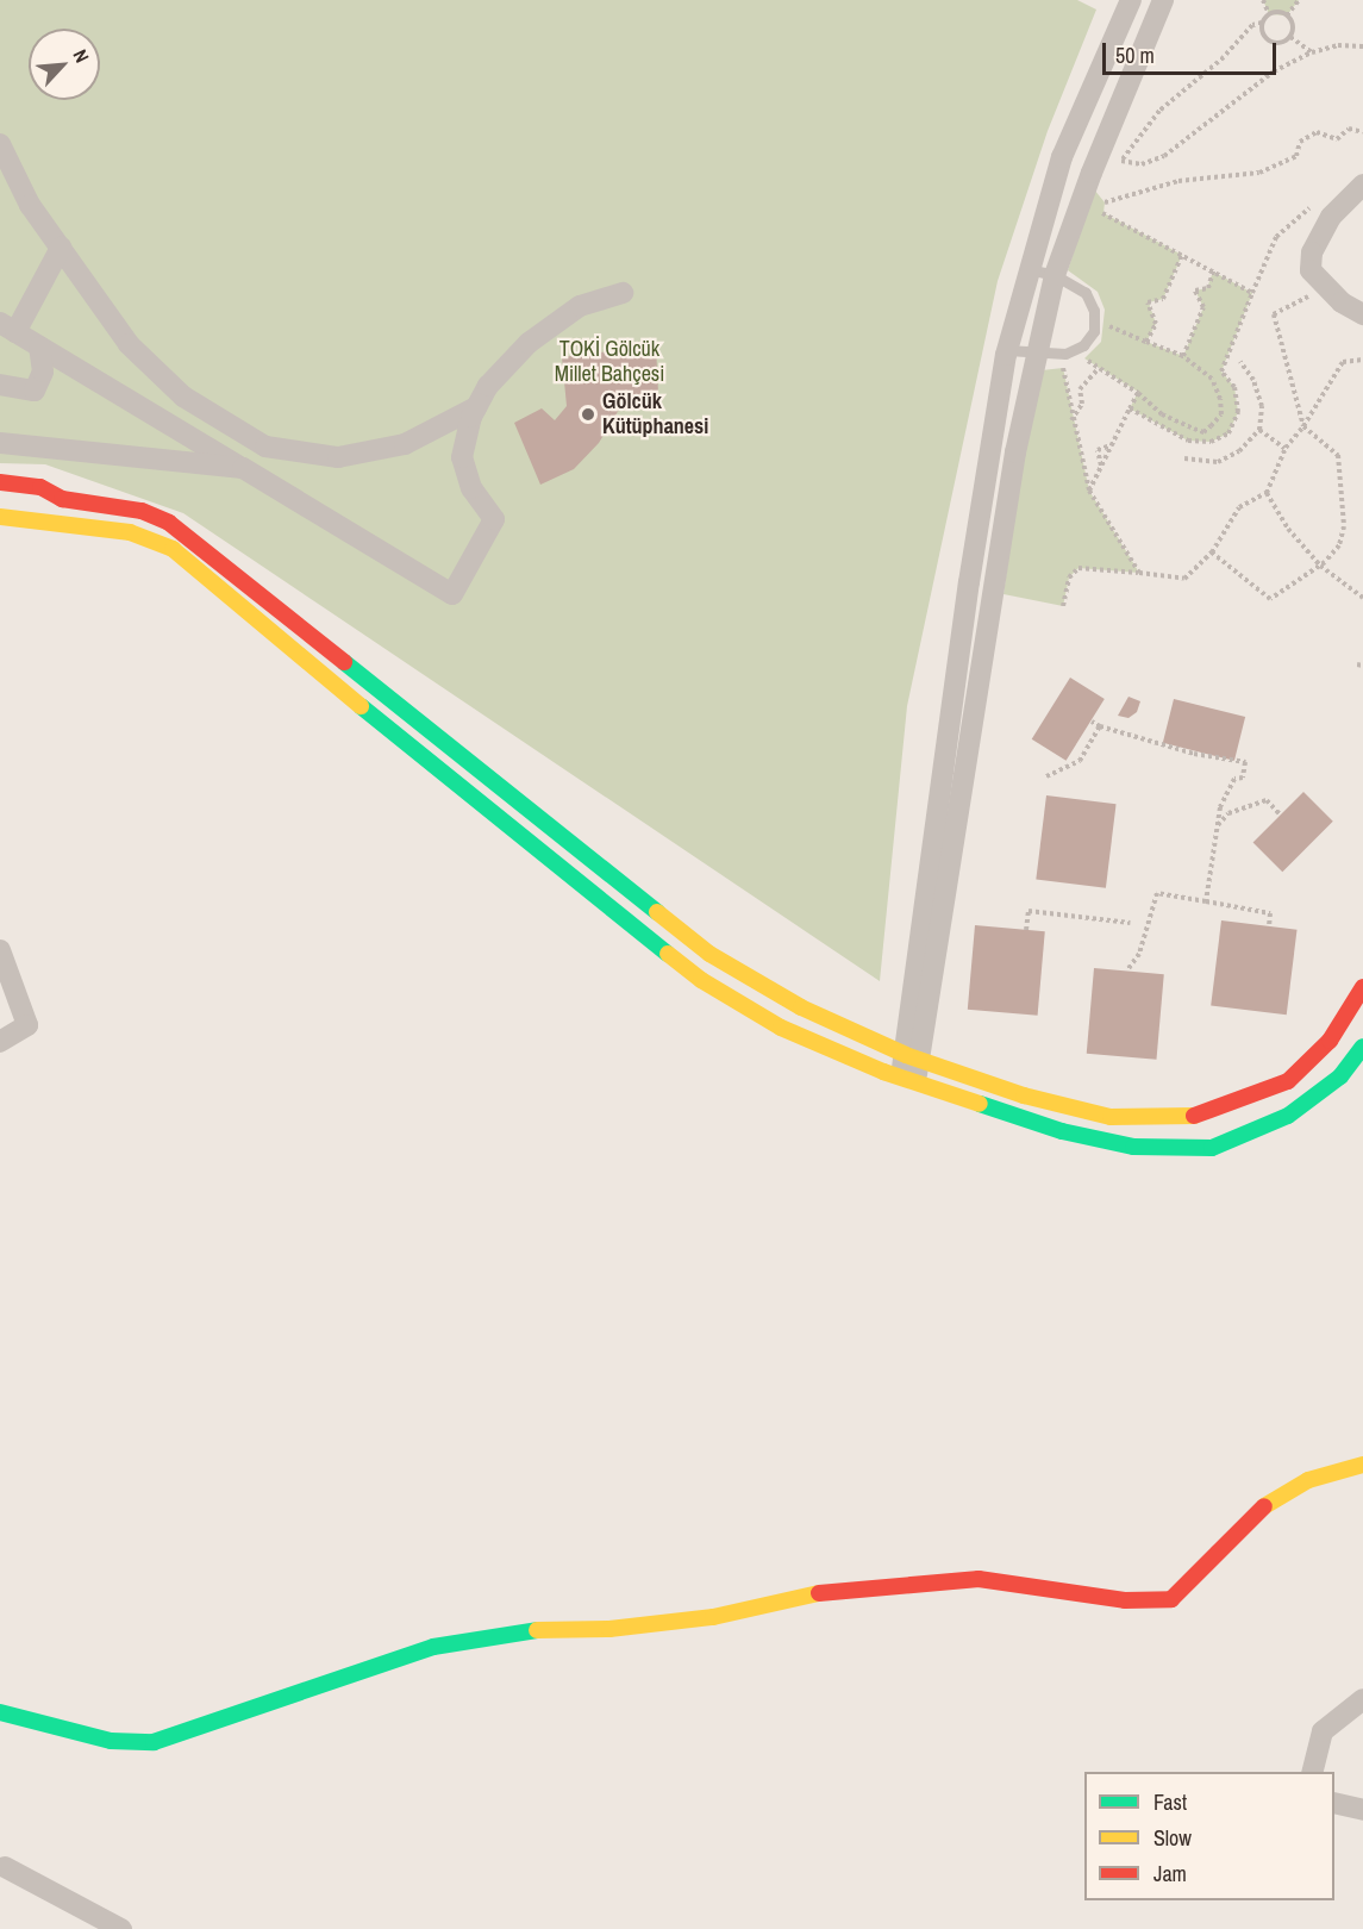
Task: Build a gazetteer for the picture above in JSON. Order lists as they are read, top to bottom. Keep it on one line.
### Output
{"parks":["TOKİ Gölcük Millet Bahçesi"],"places":["Gölcük Kütüphanesi"],"legend":["Fast","Slow","Jam"],"scale_bar":"50 m","north":"top right"}
